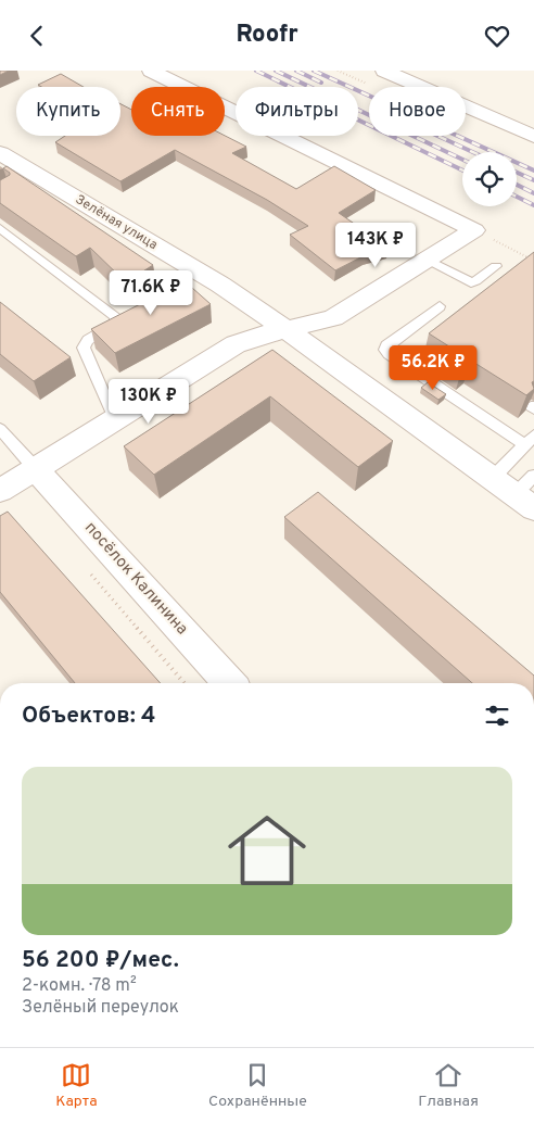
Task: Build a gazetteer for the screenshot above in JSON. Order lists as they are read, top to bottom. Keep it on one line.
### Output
{"streets":{"street":["Зелёная улица","посёлок Калинина"]},"page":{"header":"Roofr","chip":["Купить","Снять","Фильтры","Новое"],"price":["143K ₽","71.6K ₽","56.2K ₽","130K ₽"],"heading":"Объектов: 4","list":[{"name":"56 200 ₽/мес.","note":"2-комн. · 78 m² · Зелёный переулок"}],"tabs":["Карта","Сохранённые","Главная"]}}
